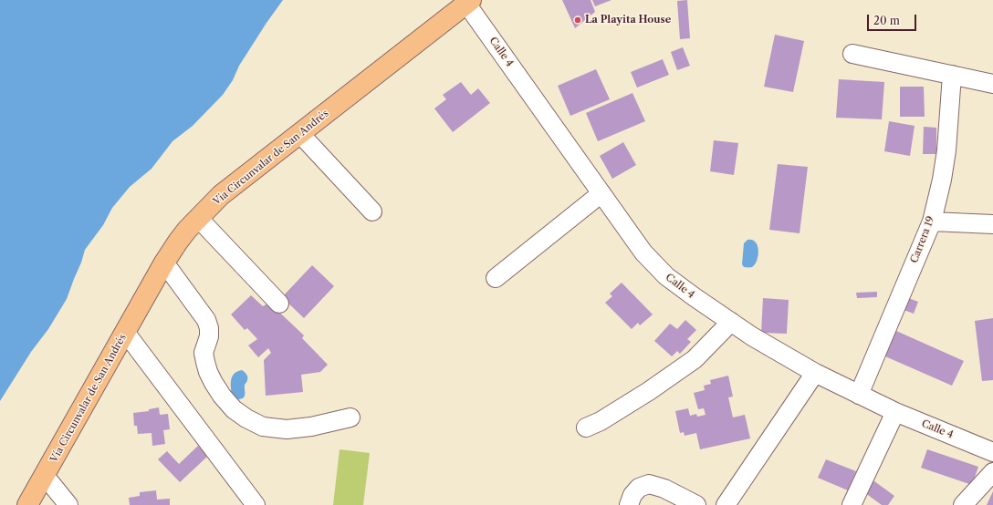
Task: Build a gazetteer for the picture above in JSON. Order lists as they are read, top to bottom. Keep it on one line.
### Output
{"streets":{"highway":["Vía Circunvalar de San Andrés"],"street":["Calle 4","Carrera 19"]},"crossings":[["Calle 4","Vía Circunvalar de San Andrés"],["Calle 4","Carrera 19"]],"places":["La Playita House"],"scale_bar":"20 m"}
